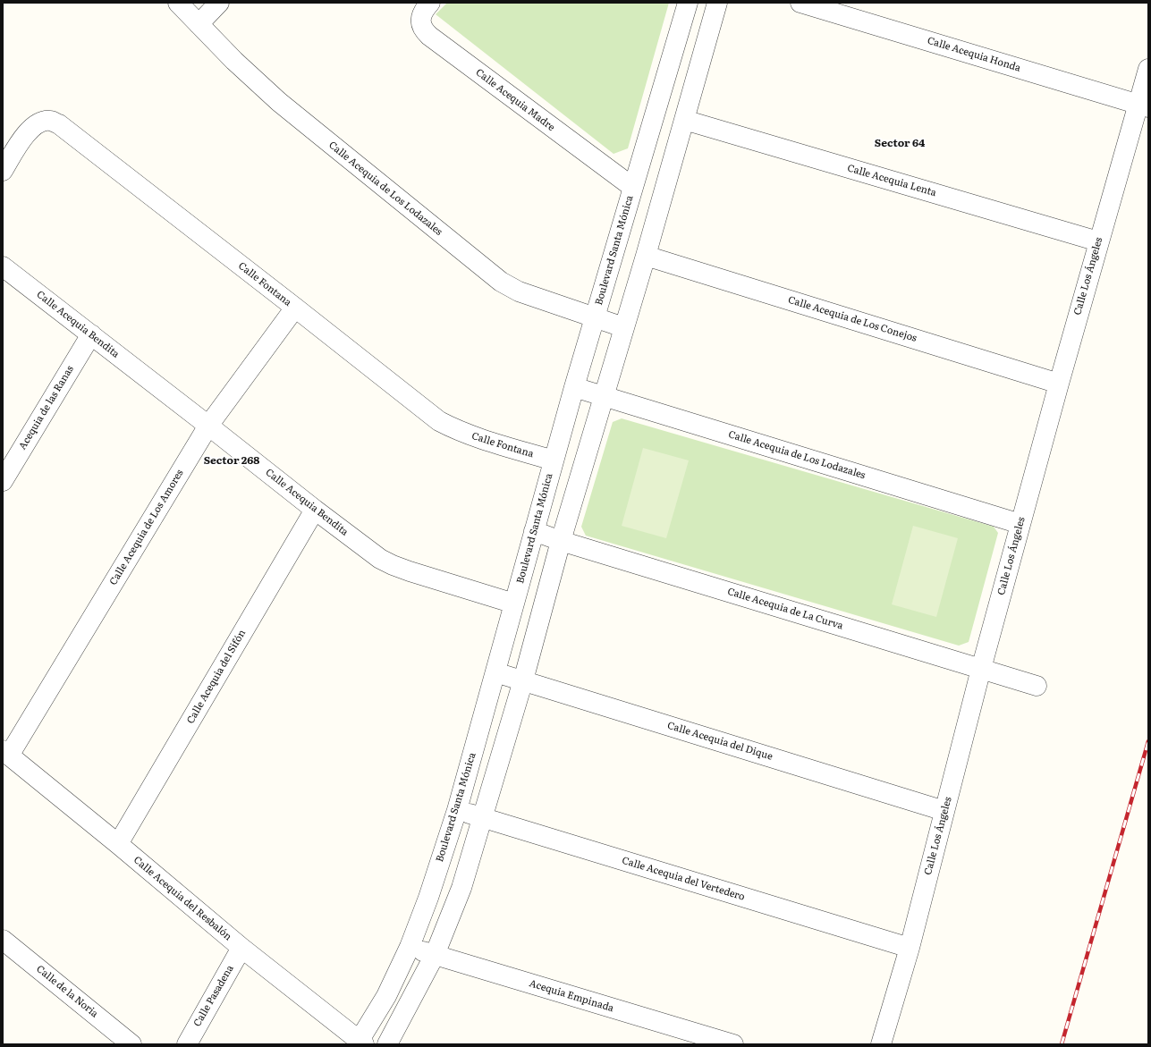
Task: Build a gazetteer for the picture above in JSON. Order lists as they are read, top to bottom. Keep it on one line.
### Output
{"streets":{"street":["Calle Acequia Honda","Calle Acequia Madre","Calle Acequia Lenta","Calle Acequia de Los Lodazales","Boulevard Santa Mónica","Calle Los Ángeles","Calle Fontana","Calle Acequia de Los Conejos","Calle Acequia Bendita","Acequia de las Ranas","Calle Acequia de Los Amores","Calle Acequia de La Curva","Calle Acequia del Sifón","Calle Acequia del Dique","Calle Acequia del Vertedero","Calle Acequia del Resbalón","Calle de la Noria","Calle Pasadena","Acequia Empinada"]},"crossings":[["Calle Acequia Honda","Calle Los Ángeles"],["Calle Acequia Madre","Boulevard Santa Mónica"],["Calle Acequia Lenta","Calle Los Ángeles"],["Calle Acequia de Los Lodazales","Boulevard Santa Mónica"],["Calle Acequia de Los Lodazales","Calle Los Ángeles"],["Boulevard Santa Mónica","Calle Fontana"],["Boulevard Santa Mónica","Calle Acequia Bendita"],["Boulevard Santa Mónica","Calle Acequia de La Curva"],["Boulevard Santa Mónica","Calle Acequia del Dique"],["Boulevard Santa Mónica","Calle Acequia del Vertedero"],["Boulevard Santa Mónica","Calle Acequia del Resbalón"],["Boulevard Santa Mónica","Acequia Empinada"],["Calle Los Ángeles","Calle Acequia de Los Conejos"],["Calle Los Ángeles","Calle Acequia de La Curva"],["Calle Los Ángeles","Calle Acequia del Dique"],["Calle Los Ángeles","Calle Acequia del Vertedero"],["Calle Fontana","Calle Acequia de Los Amores"],["Calle Acequia Bendita","Acequia de las Ranas"],["Calle Acequia Bendita","Calle Acequia de Los Amores"],["Calle Acequia Bendita","Calle Acequia del Sifón"],["Calle Acequia de Los Amores","Calle Acequia del Resbalón"],["Calle Acequia del Sifón","Calle Acequia del Resbalón"],["Calle Acequia del Resbalón","Calle Pasadena"]],"districts":["Sector 64","Sector 268"]}
